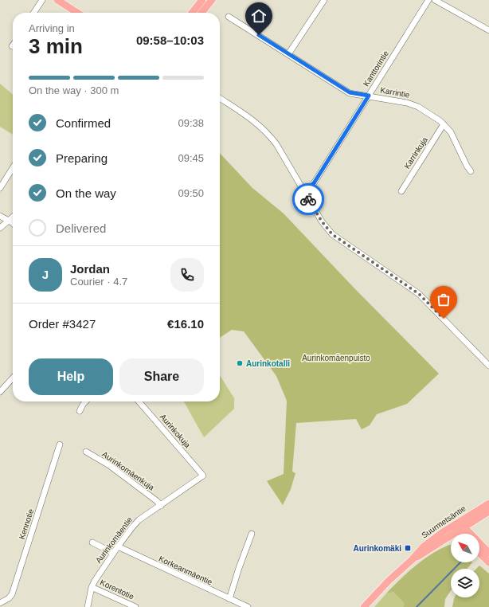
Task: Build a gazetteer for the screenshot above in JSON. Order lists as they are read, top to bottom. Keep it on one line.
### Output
{"streets":{"main road":["Suurmetsäntie"],"street":["Kanttorintie","Karrintie","Karrinkuja","Aurinkokuja","Aurinkomäenkuja","Kennotie","Aurinkomäentie","Korkeanmäentie","Korentotie"]},"crossings":[["Kanttorintie","Karrintie"],["Karrintie","Karrinkuja"],["Aurinkokuja","Aurinkomäentie"],["Aurinkomäenkuja","Aurinkomäentie"],["Aurinkomäentie","Korkeanmäentie"],["Aurinkomäentie","Korentotie"]],"parks":["Aurinkomäenpuisto"],"places":{"other":["Aurinkotalli"],"transit":["Aurinkomäki"]},"north":"top left","page":{"heading":["3 min","Arriving in","09:58–10:03"],"panel":["Jordan","Courier · 4.7","Order #3427","€16.10"],"bar":"On the way · 300 m","list":[["Confirmed","09:38"],["Preparing","09:45"],["On the way","09:50"],"Delivered"],"round":"J","buttons":["Help","Share"]}}
